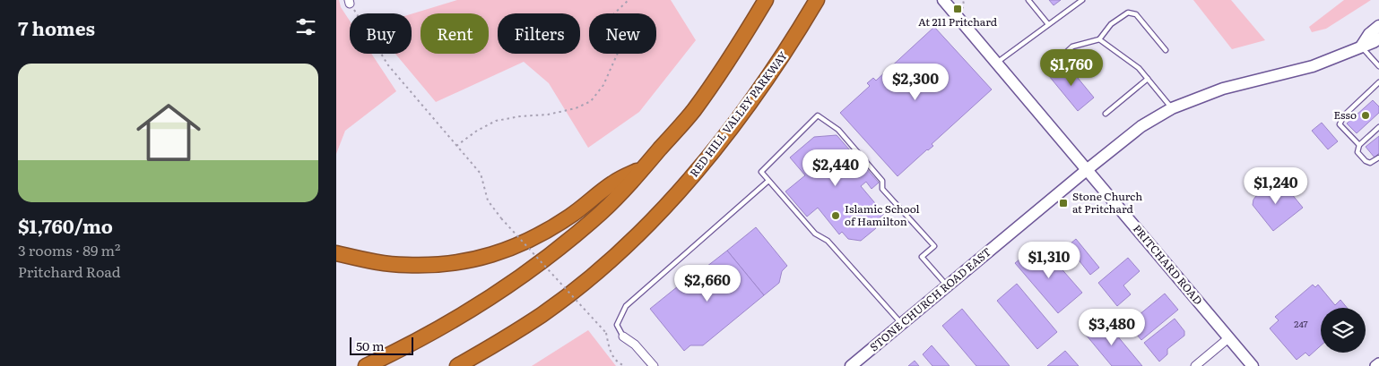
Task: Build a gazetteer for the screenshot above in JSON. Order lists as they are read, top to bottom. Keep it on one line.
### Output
{"streets":{"highway":["RED HILL VALLEY PARKWAY"],"main road":["PRITCHARD ROAD","STONE CHURCH ROAD EAST"]},"crossings":[["PRITCHARD ROAD","STONE CHURCH ROAD EAST"]],"places":{"transit":["At 211 Pritchard","Stone Church at Pritchard"],"other":["Esso","Islamic School of Hamilton"]},"house_numbers":["247"],"scale_bar":"50 m","page":{"heading":"7 homes","chip":["Buy","Rent","Filters","New"],"price":["$1,760","$2,300","$2,440","$1,240","$1,310","$2,660","$3,480"],"list":[{"name":"$1,760/mo","note":"3 rooms · 89 m² · Pritchard Road"}],"scale":"50 m"}}
